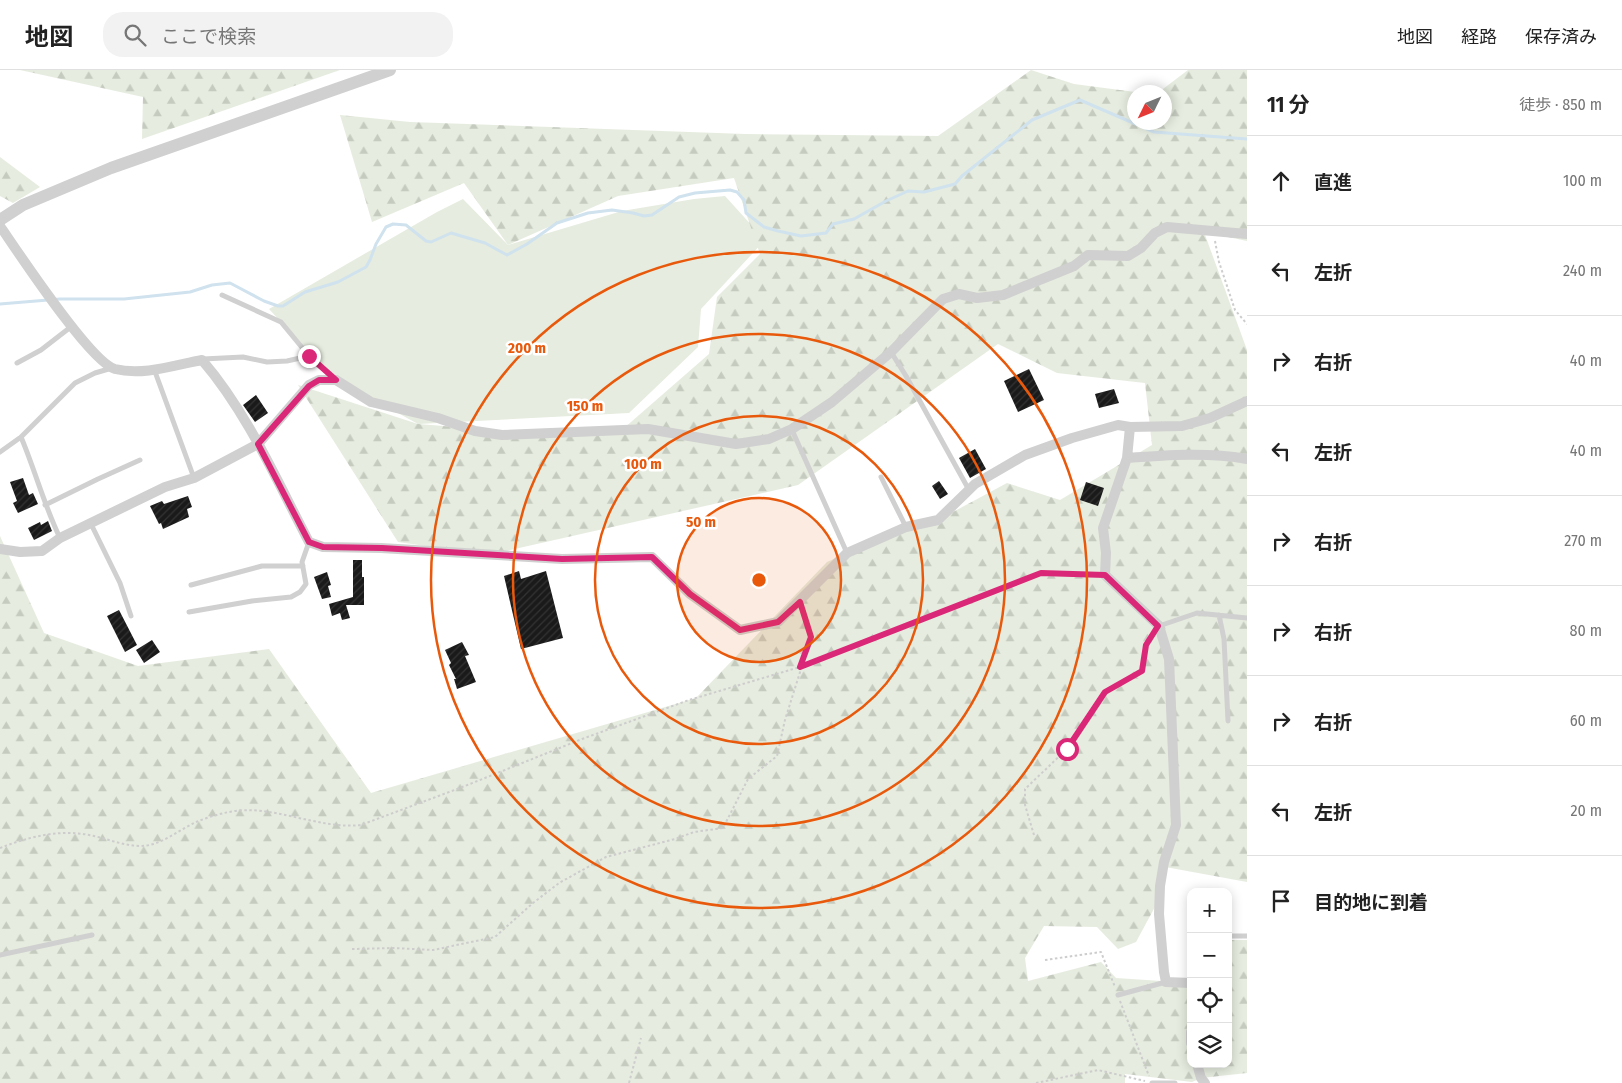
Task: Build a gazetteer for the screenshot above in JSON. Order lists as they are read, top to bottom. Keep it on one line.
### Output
{"north":"bottom left","page":{"header":"地図","search":"ここで検索","nav":["地図","経路","保存済み"],"heading":["11 分","徒歩 · 850 m"],"list":[["直進","100 m"],["左折","240 m"],["右折","40 m"],["左折","40 m"],["右折","270 m"],["右折","80 m"],["右折","60 m"],["左折","20 m"],"目的地に到着"],"map_buttons":["+","−"]},"rings":["200 m","150 m","100 m","50 m"]}
